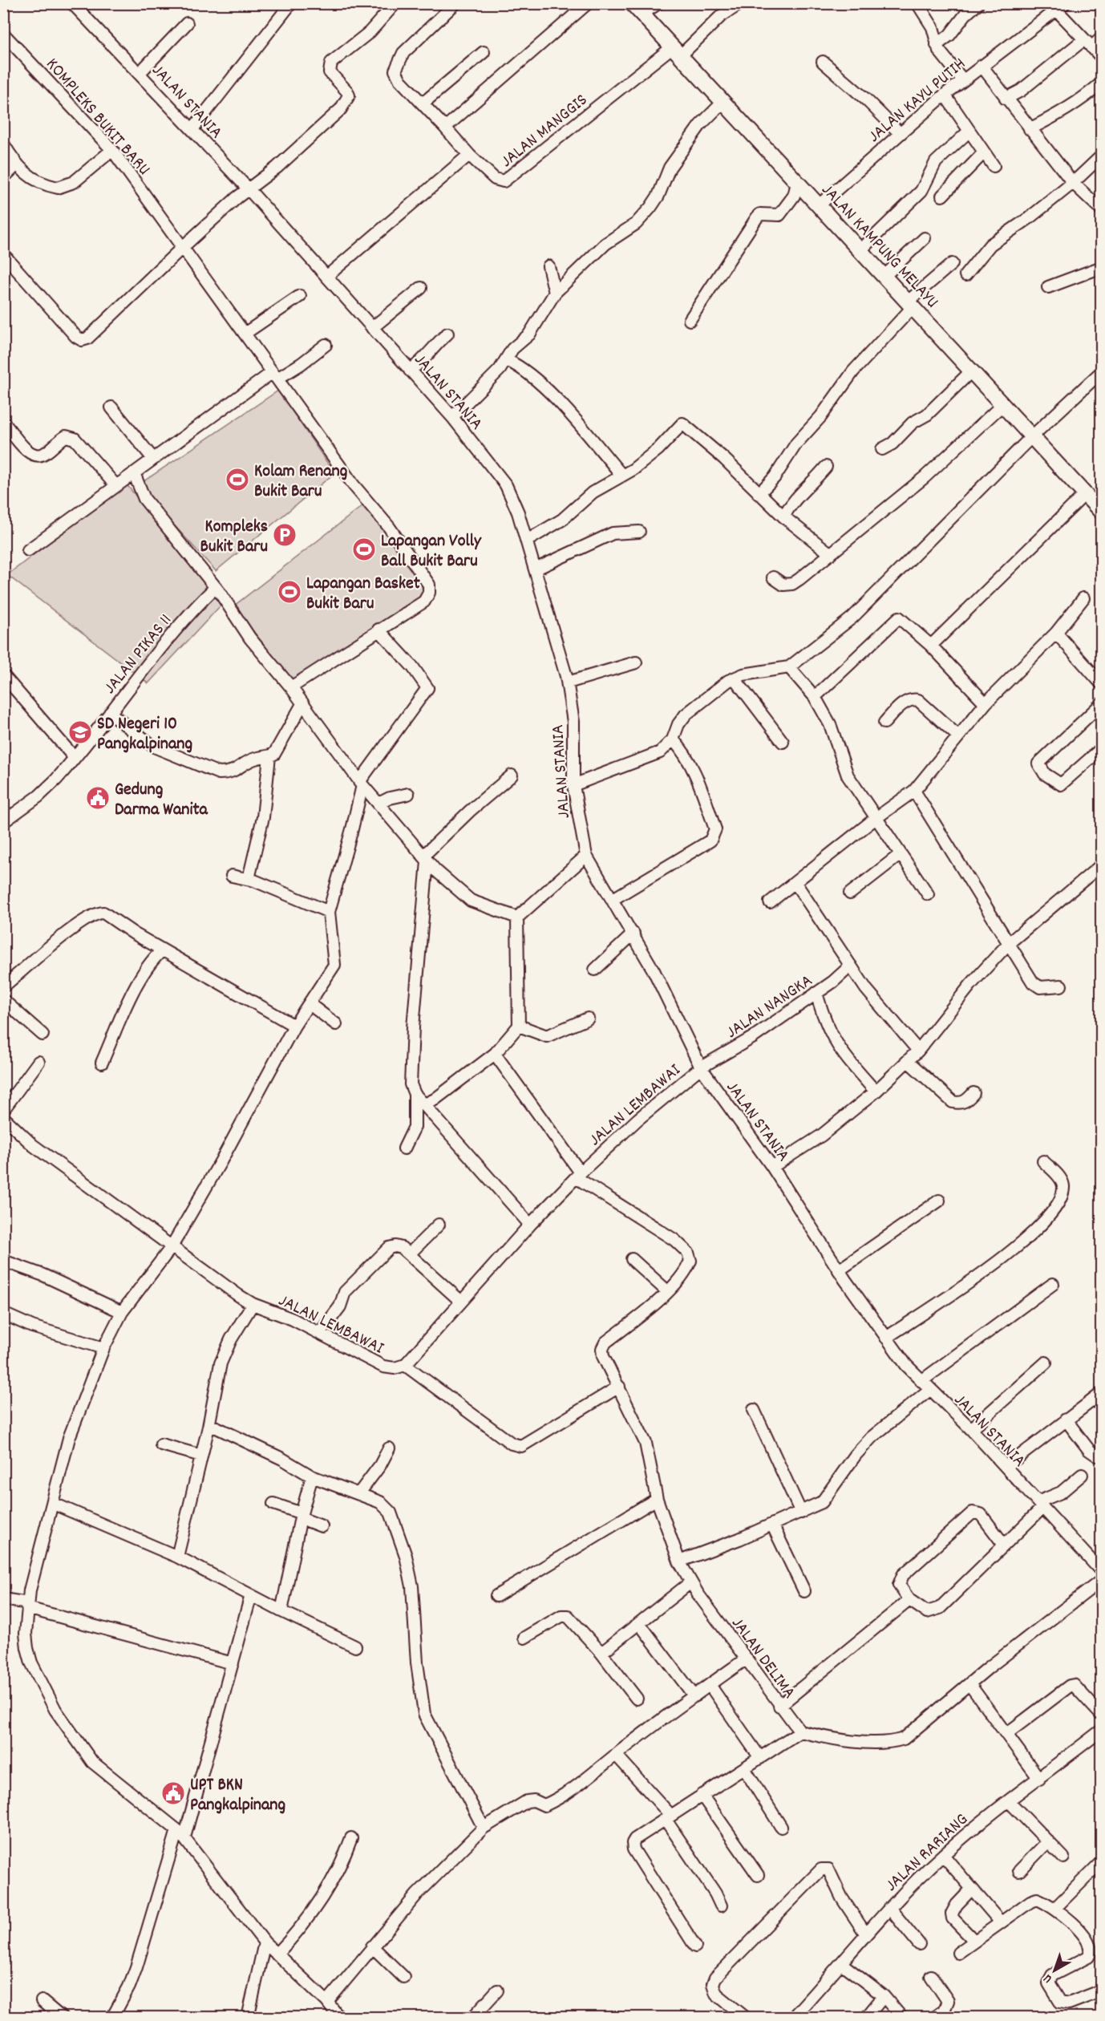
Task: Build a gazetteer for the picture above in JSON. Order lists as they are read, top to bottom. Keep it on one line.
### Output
{"streets":{"main road":["JALAN KAMPUNG MELAYU"],"street":["JALAN KAYU PUTIH","JALAN STANIA","KOMPLEKS BUKIT BARU","JALAN MANGGIS","JALAN PIKAS 11","JALAN NANGKA","JALAN LEMBAWAI","JALAN DELIMA","JALAN RARIANG"]},"crossings":[["JALAN KAYU PUTIH","JALAN KAMPUNG MELAYU"],["JALAN STANIA","JALAN MANGGIS"],["JALAN STANIA","JALAN NANGKA"],["JALAN STANIA","JALAN LEMBAWAI"],["JALAN MANGGIS","JALAN KAMPUNG MELAYU"],["JALAN NANGKA","JALAN LEMBAWAI"]],"places":{"sports":["Kolam Renang Bukit Baru","Lapangan Volly Ball Bukit Baru","Lapangan Basket Bukit Baru"],"parking":["Kompleks Bukit Baru"],"school or university":["SD Negeri 10 Pangkalpinang"],"public building":["Gedung Darma Wanita","UPT BKN Pangkalpinang"]},"north":"bottom left"}
